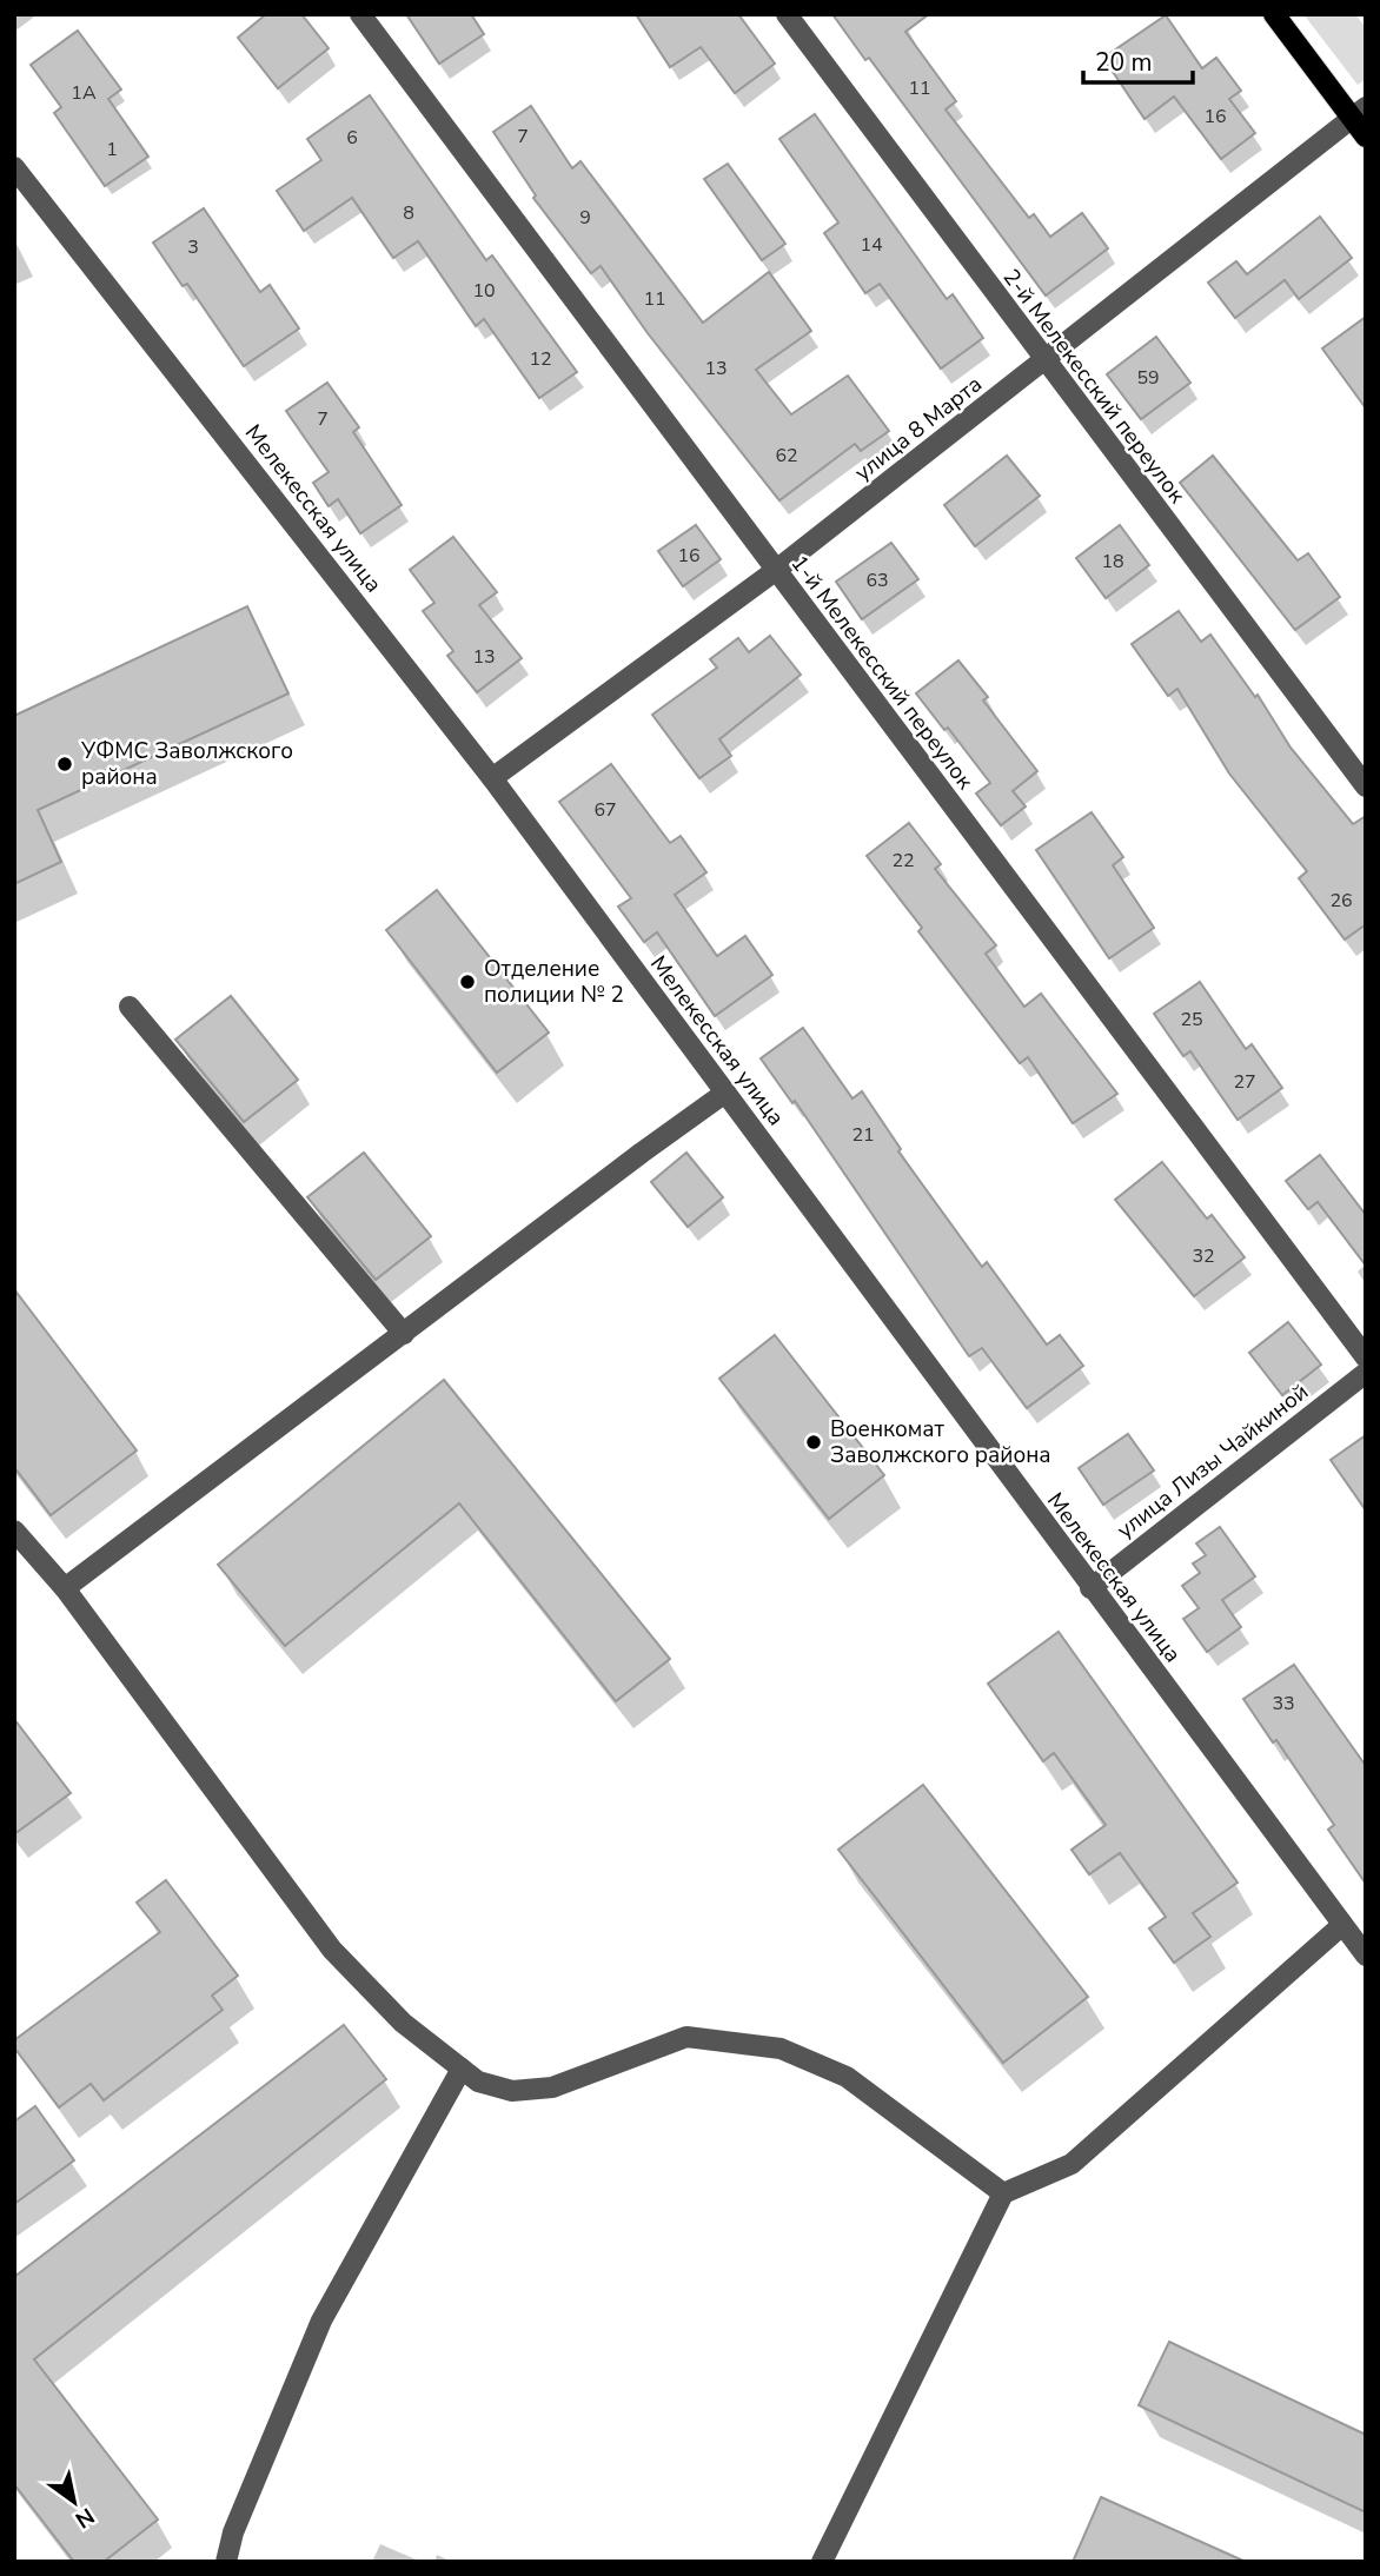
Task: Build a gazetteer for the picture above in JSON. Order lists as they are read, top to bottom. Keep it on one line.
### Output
{"streets":{"street":["2-й Мелекесский переулок","улица 8 Марта","Мелекесская улица","1-й Мелекесский переулок","улица Лизы Чайкиной"]},"crossings":[["2-й Мелекесский переулок","улица 8 Марта"],["улица 8 Марта","Мелекесская улица"],["улица 8 Марта","1-й Мелекесский переулок"],["Мелекесская улица","улица Лизы Чайкиной"]],"places":["УФМС Заволжского района","Отделение полиции № 2","Военкомат Заволжского района"],"house_numbers":["11","1А","16","7","6","1","8","9","14","3","10","11","12","13","59","7","62","16","18","63","13","67","22","26","25","27","21","32","33"],"scale_bar":"20 m","north":"bottom right"}
